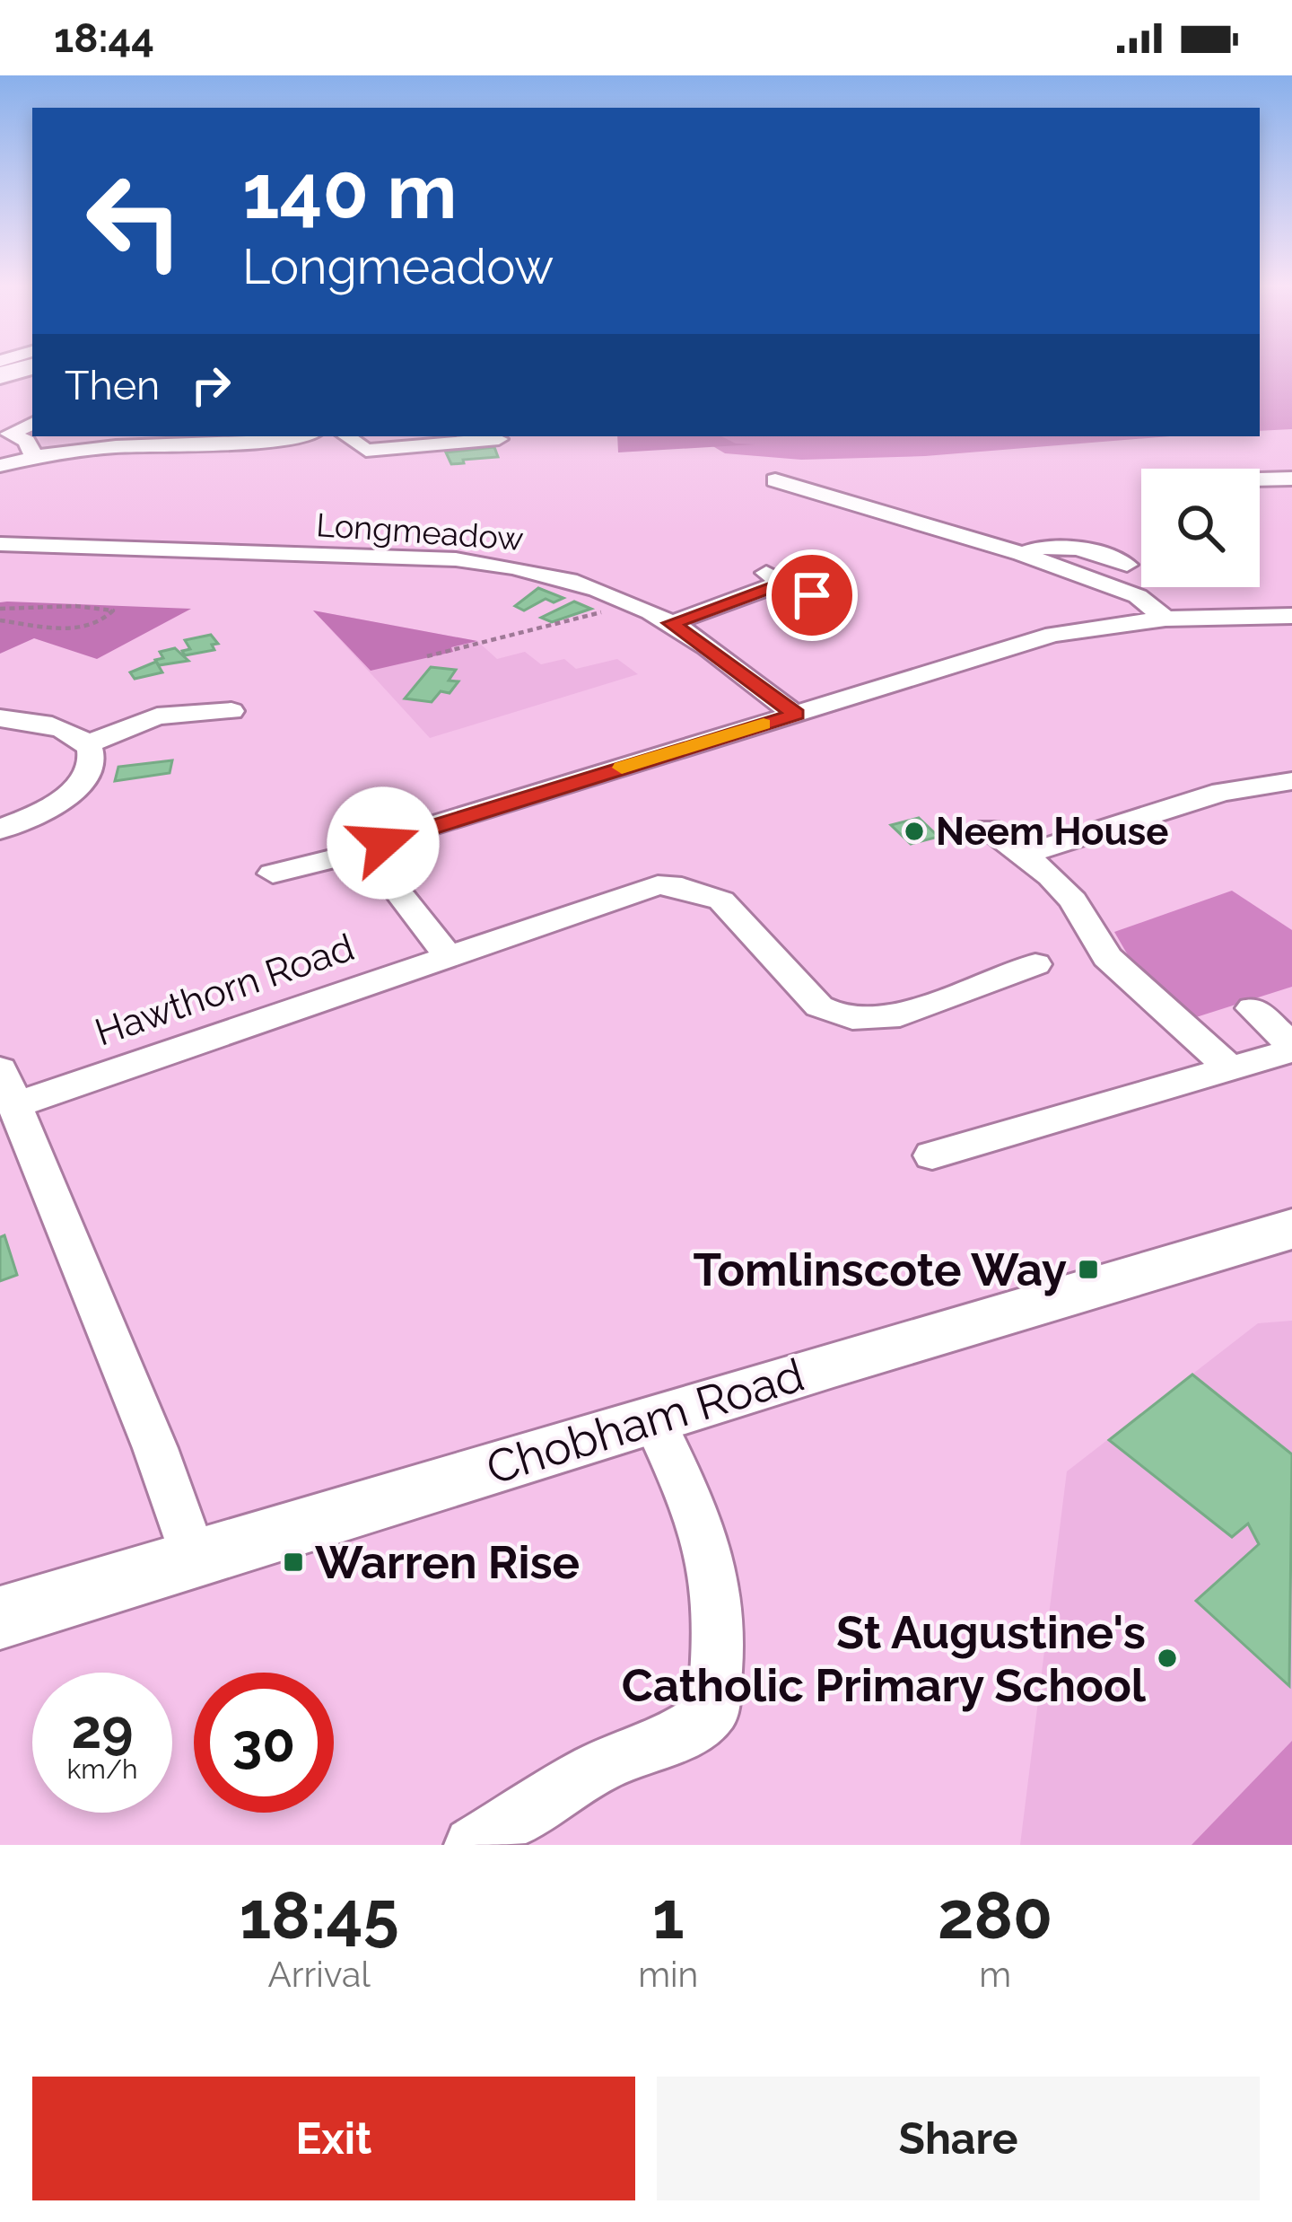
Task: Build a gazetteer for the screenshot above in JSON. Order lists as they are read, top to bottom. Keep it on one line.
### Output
{"streets":{"main road":["Chobham Road"],"street":["Longmeadow","Hawthorn Road"]},"places":{"other":["Neem House","St Augustine's Catholic Primary School"],"transit":["Tomlinscote Way","Warren Rise"]},"page":{"status":"18:44","turn":["140 m","Longmeadow"],"then":"Then","speed":"29 km/h","limit":"30","eta":["18:45","Arrival","1","min","280","m"],"buttons":["Exit","Share"]}}
